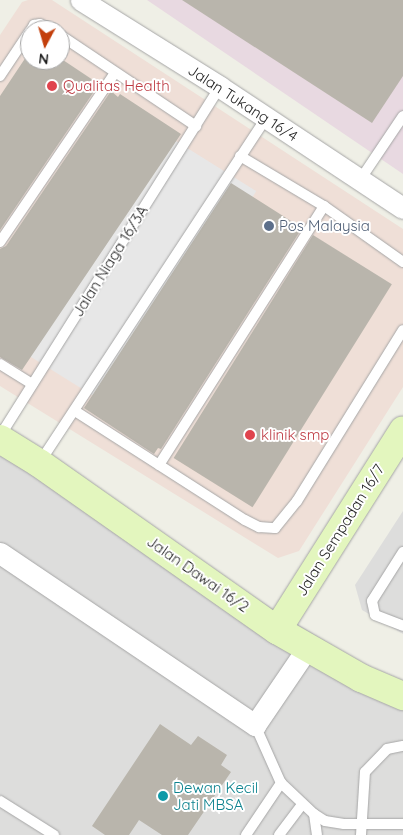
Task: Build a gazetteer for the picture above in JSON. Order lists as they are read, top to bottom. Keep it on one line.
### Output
{"streets":{"street":["Jalan Tukang 16/4","Jalan Sempadan 16/7","Jalan Dawai 16/2"],"lane":["Jalan Niaga 16/3A"]},"crossings":[["Jalan Tukang 16/4","Jalan Niaga 16/3A"],["Jalan Niaga 16/3A","Jalan Dawai 16/2"],["Jalan Sempadan 16/7","Jalan Dawai 16/2"]],"places":["Qualitas Health","Pos Malaysia","klinik smp","Dewan Kecil Jati MBSA"],"north":"bottom"}
